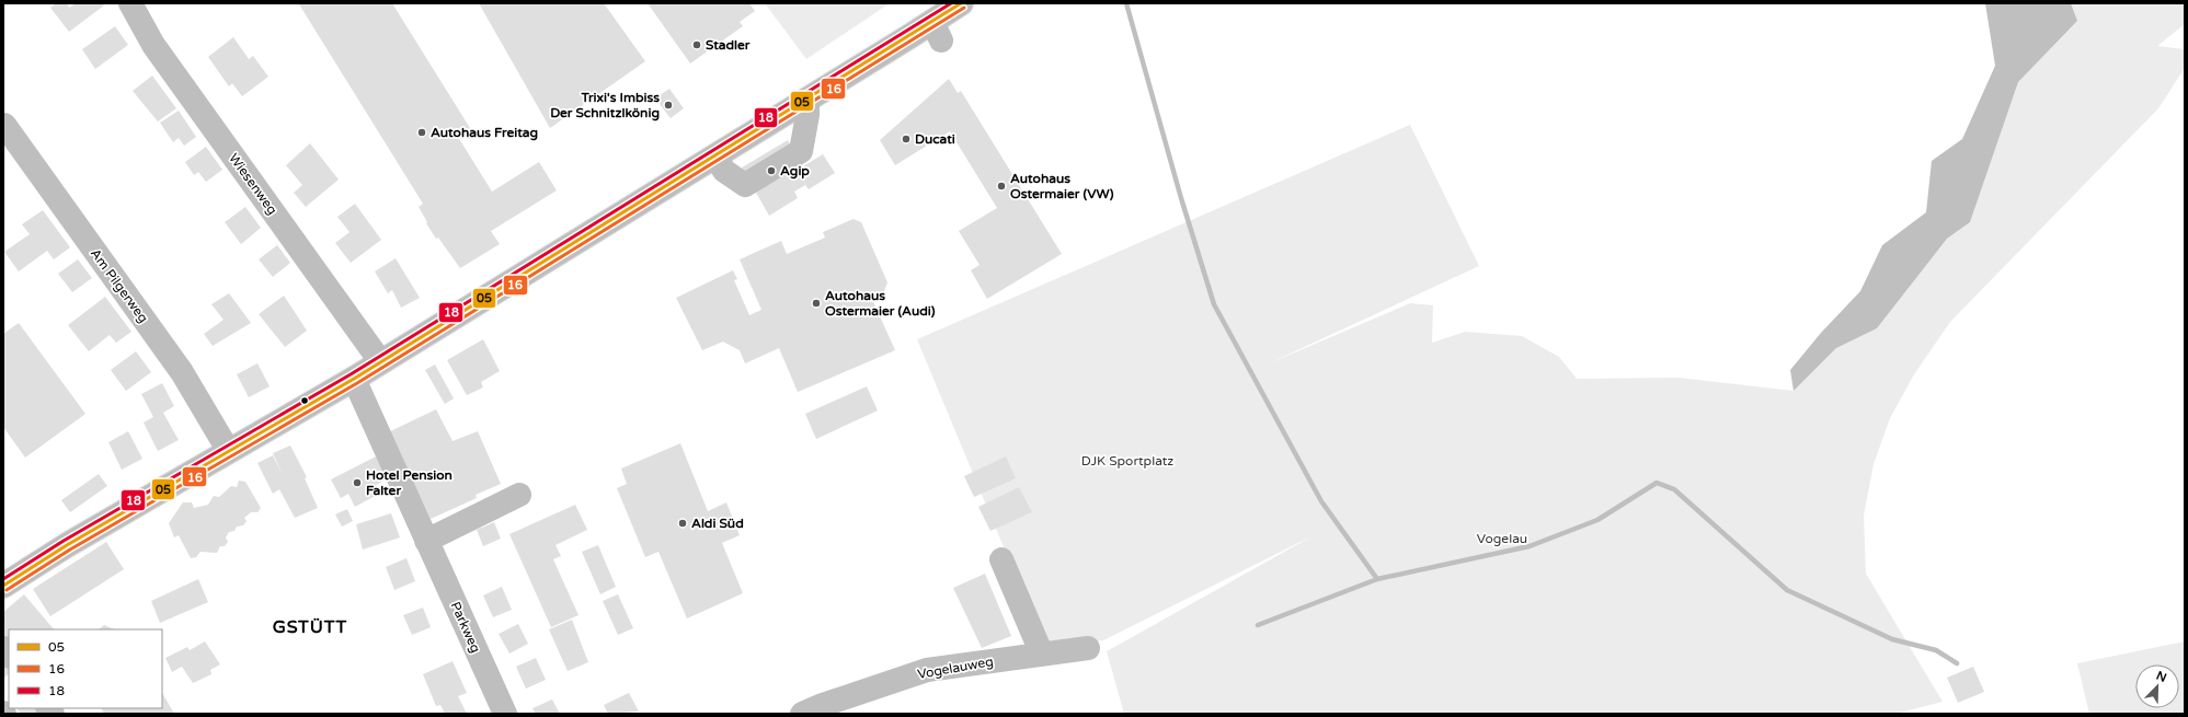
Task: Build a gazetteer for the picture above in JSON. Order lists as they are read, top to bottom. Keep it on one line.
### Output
{"streets":{"street":["Wiesenweg","Am Pilgerweg","Parkweg","Vogelauweg"]},"districts":["GSTÜTT"],"parks":["DJK Sportplatz","Vogelau"],"places":["Stadler","Trixi's Imbiss Der Schnitzlkönig","Autohaus Freitag","Ducati","Agip","Autohaus Ostermaier (VW)","Autohaus Ostermaier (Audi)","Hotel Pension Falter","Aldi Süd"],"lines":["transit line 05","transit line 18","transit line 16"],"legend":["05","16","18"],"north":"top right"}
